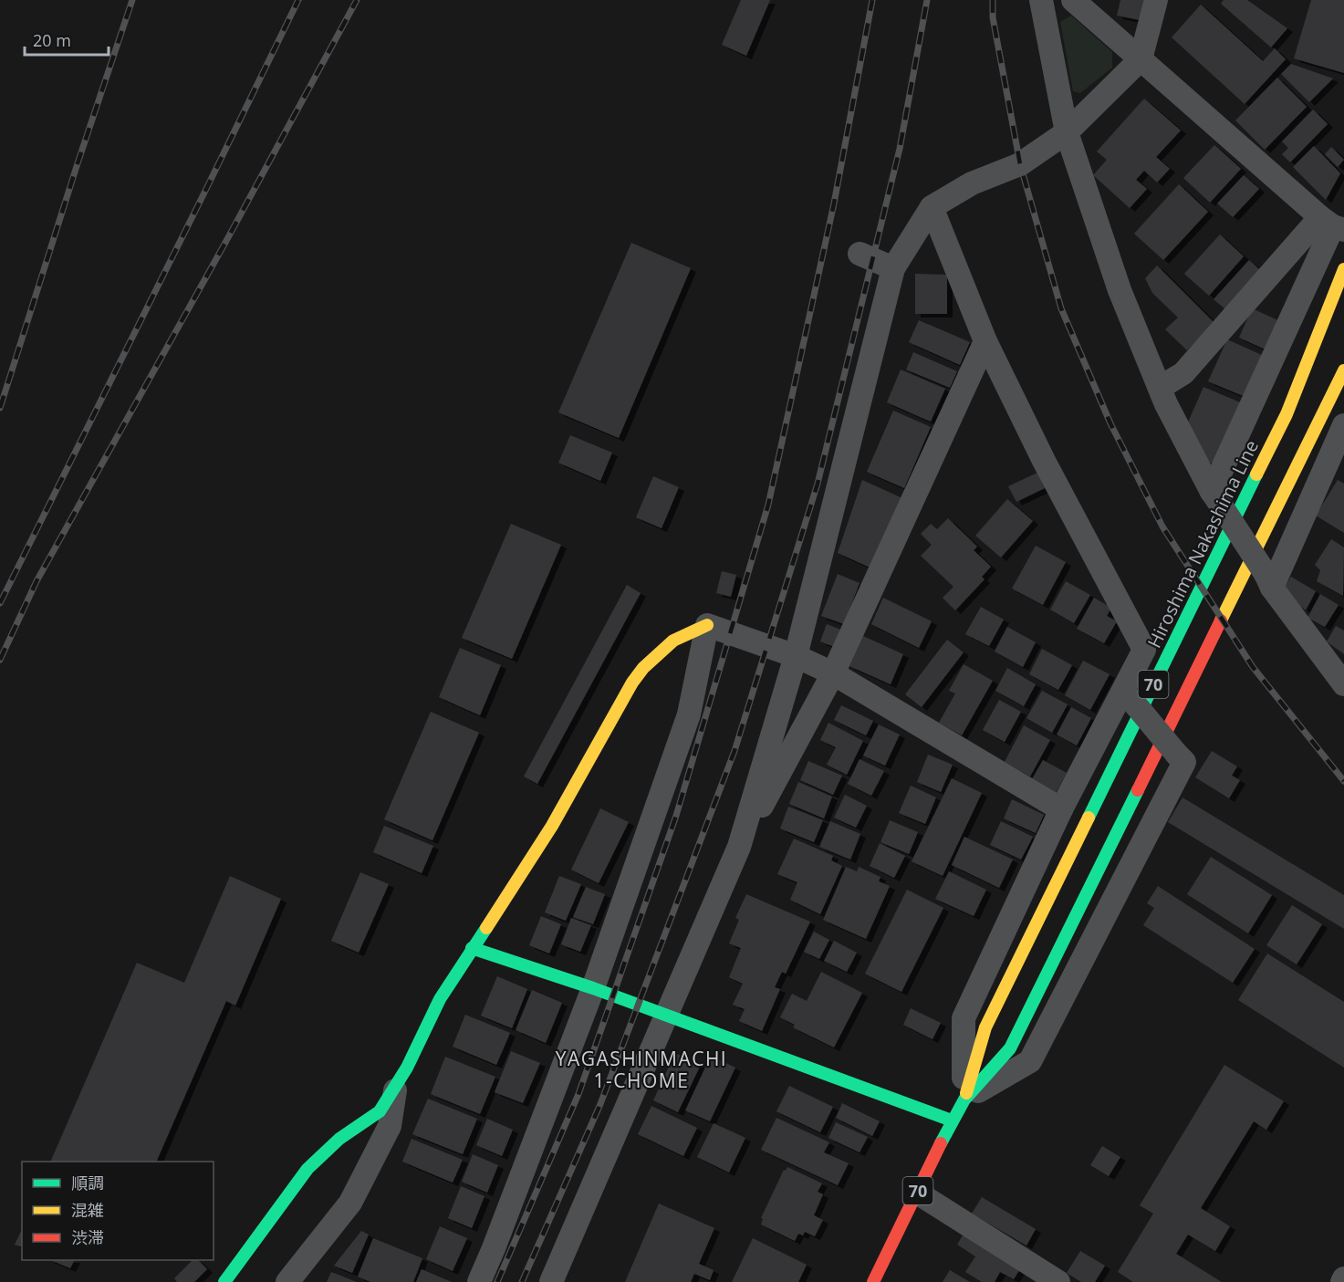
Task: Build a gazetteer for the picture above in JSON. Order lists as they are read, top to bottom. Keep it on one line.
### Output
{"streets":{"main road":["Hiroshima Nakashima Line","70"]},"districts":["YAGASHINMACHI 1-CHOME"],"legend":["順調","混雑","渋滞"],"scale_bar":"20 m"}
